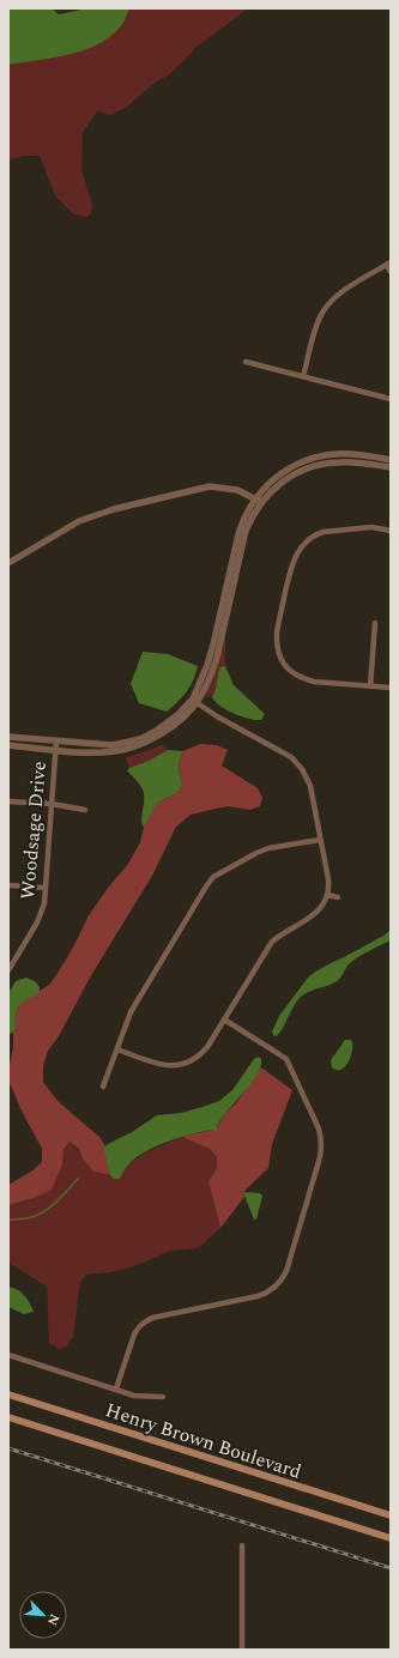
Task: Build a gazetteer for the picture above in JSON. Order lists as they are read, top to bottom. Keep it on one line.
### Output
{"streets":{"main road":["Henry Brown Boulevard"],"street":["Woodsage Drive"]},"north":"bottom right"}
